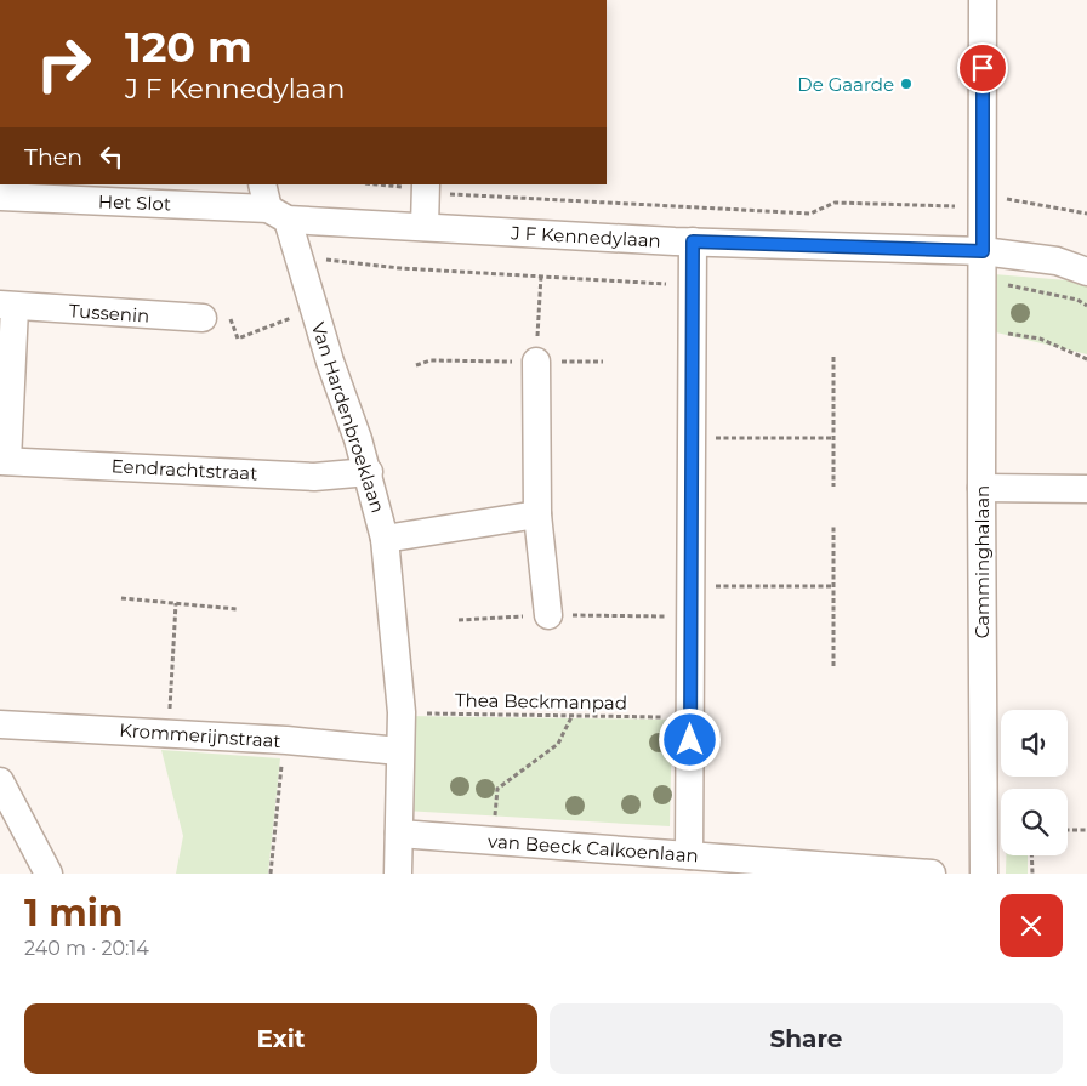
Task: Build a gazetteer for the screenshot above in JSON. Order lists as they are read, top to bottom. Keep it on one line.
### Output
{"streets":{"street":["Het Slot","J F Kennedylaan","Tussenin","Van Hardenbroeklaan","Eendrachtstraat","Camminghalaan","Krommerijnstraat","van Beeck Calkoenlaan"],"path":["Thea Beckmanpad"]},"crossings":[["Het Slot","J F Kennedylaan"],["Het Slot","Van Hardenbroeklaan"],["J F Kennedylaan","Van Hardenbroeklaan"],["J F Kennedylaan","Camminghalaan"],["Tussenin","Eendrachtstraat"],["Van Hardenbroeklaan","Eendrachtstraat"],["Van Hardenbroeklaan","Thea Beckmanpad"],["Van Hardenbroeklaan","Krommerijnstraat"],["Van Hardenbroeklaan","van Beeck Calkoenlaan"]],"places":["De Gaarde"],"page":{"turn":["120 m","J F Kennedylaan"],"then":"Then","heading":["1 min","240 m · 20:14"],"buttons":["Exit","Share"]}}
